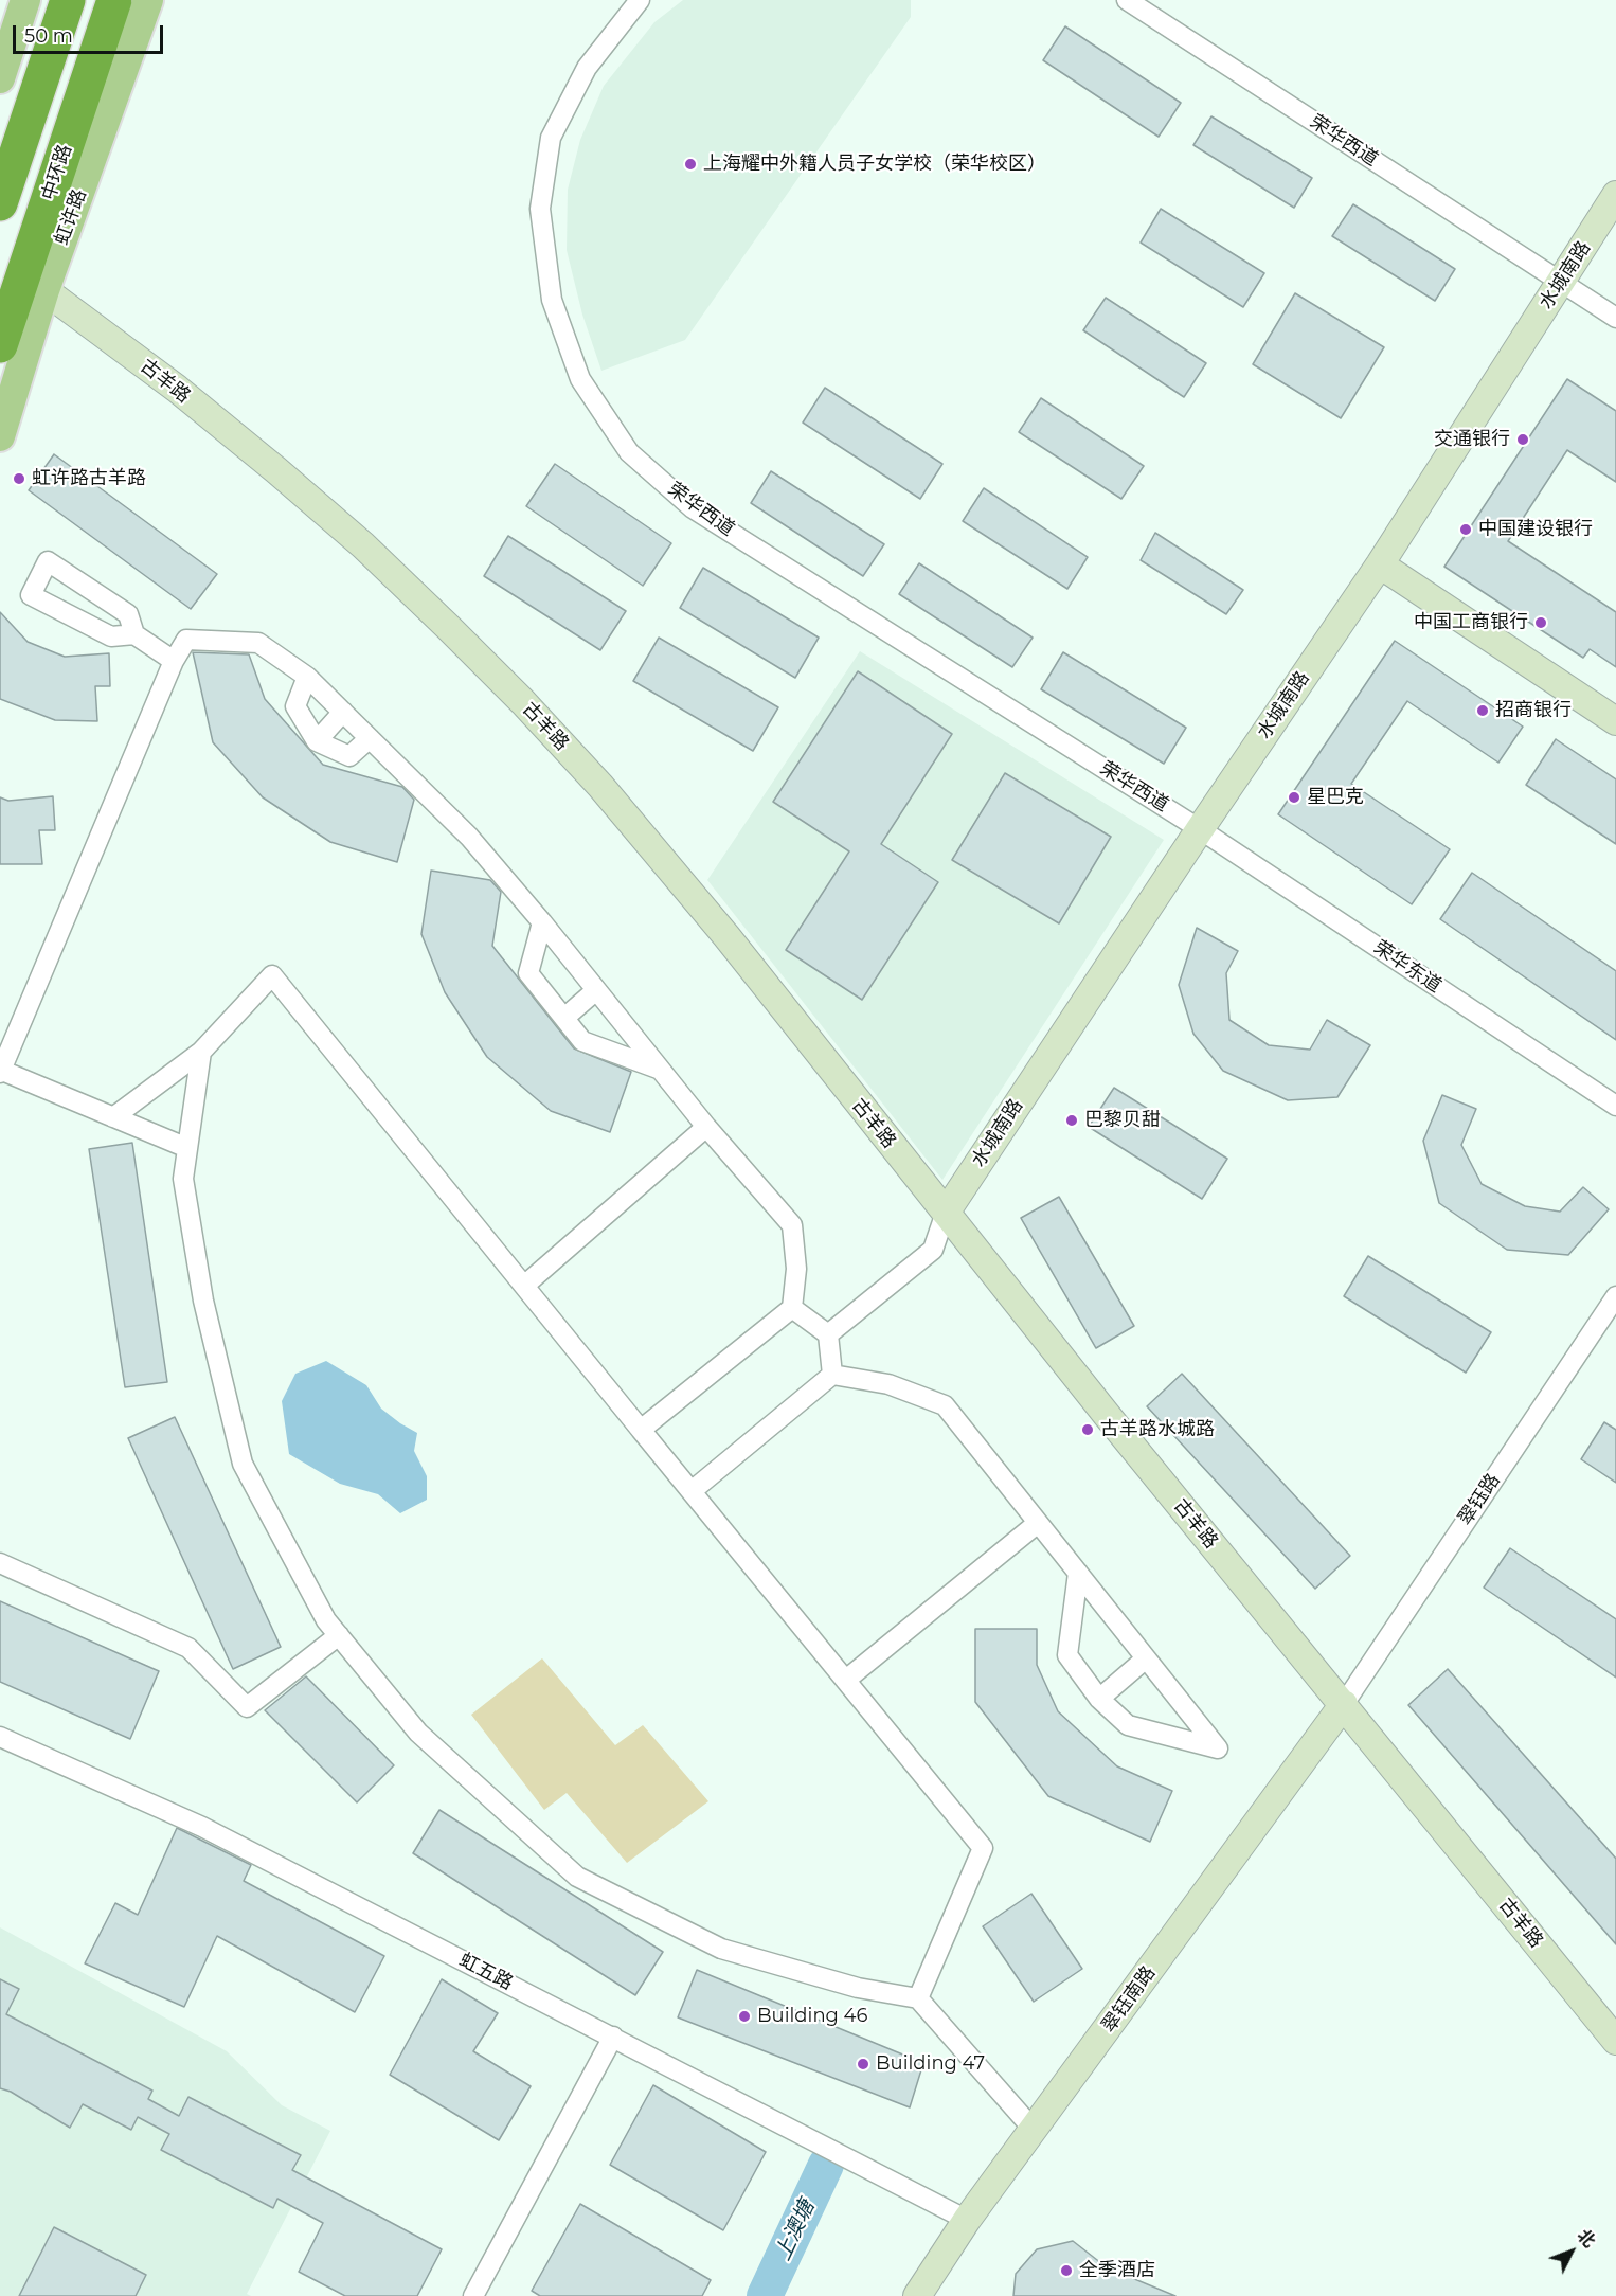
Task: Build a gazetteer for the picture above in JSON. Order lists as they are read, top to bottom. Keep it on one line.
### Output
{"streets":{"highway":["中环路"],"main road":["虹许路"],"street":["荣华西道","水城南路","古羊路","荣华东道","翠钰路","虹五路","翠钰南路"]},"crossings":[["荣华西道","水城南路"],["荣华西道","荣华东道"],["虹许路","古羊路"],["水城南路","古羊路"],["水城南路","荣华东道"],["古羊路","翠钰路"],["古羊路","翠钰南路"],["翠钰路","翠钰南路"],["虹五路","翠钰南路"]],"water":["上澳塘"],"places":["上海耀中外籍人员子女学校（荣华校区）","交通银行","虹许路古羊路","中国建设银行","中国工商银行","招商银行","星巴克","巴黎贝甜","古羊路水城路","Building 46","Building 47","全季酒店"],"scale_bar":"50 m","north":"top right"}
